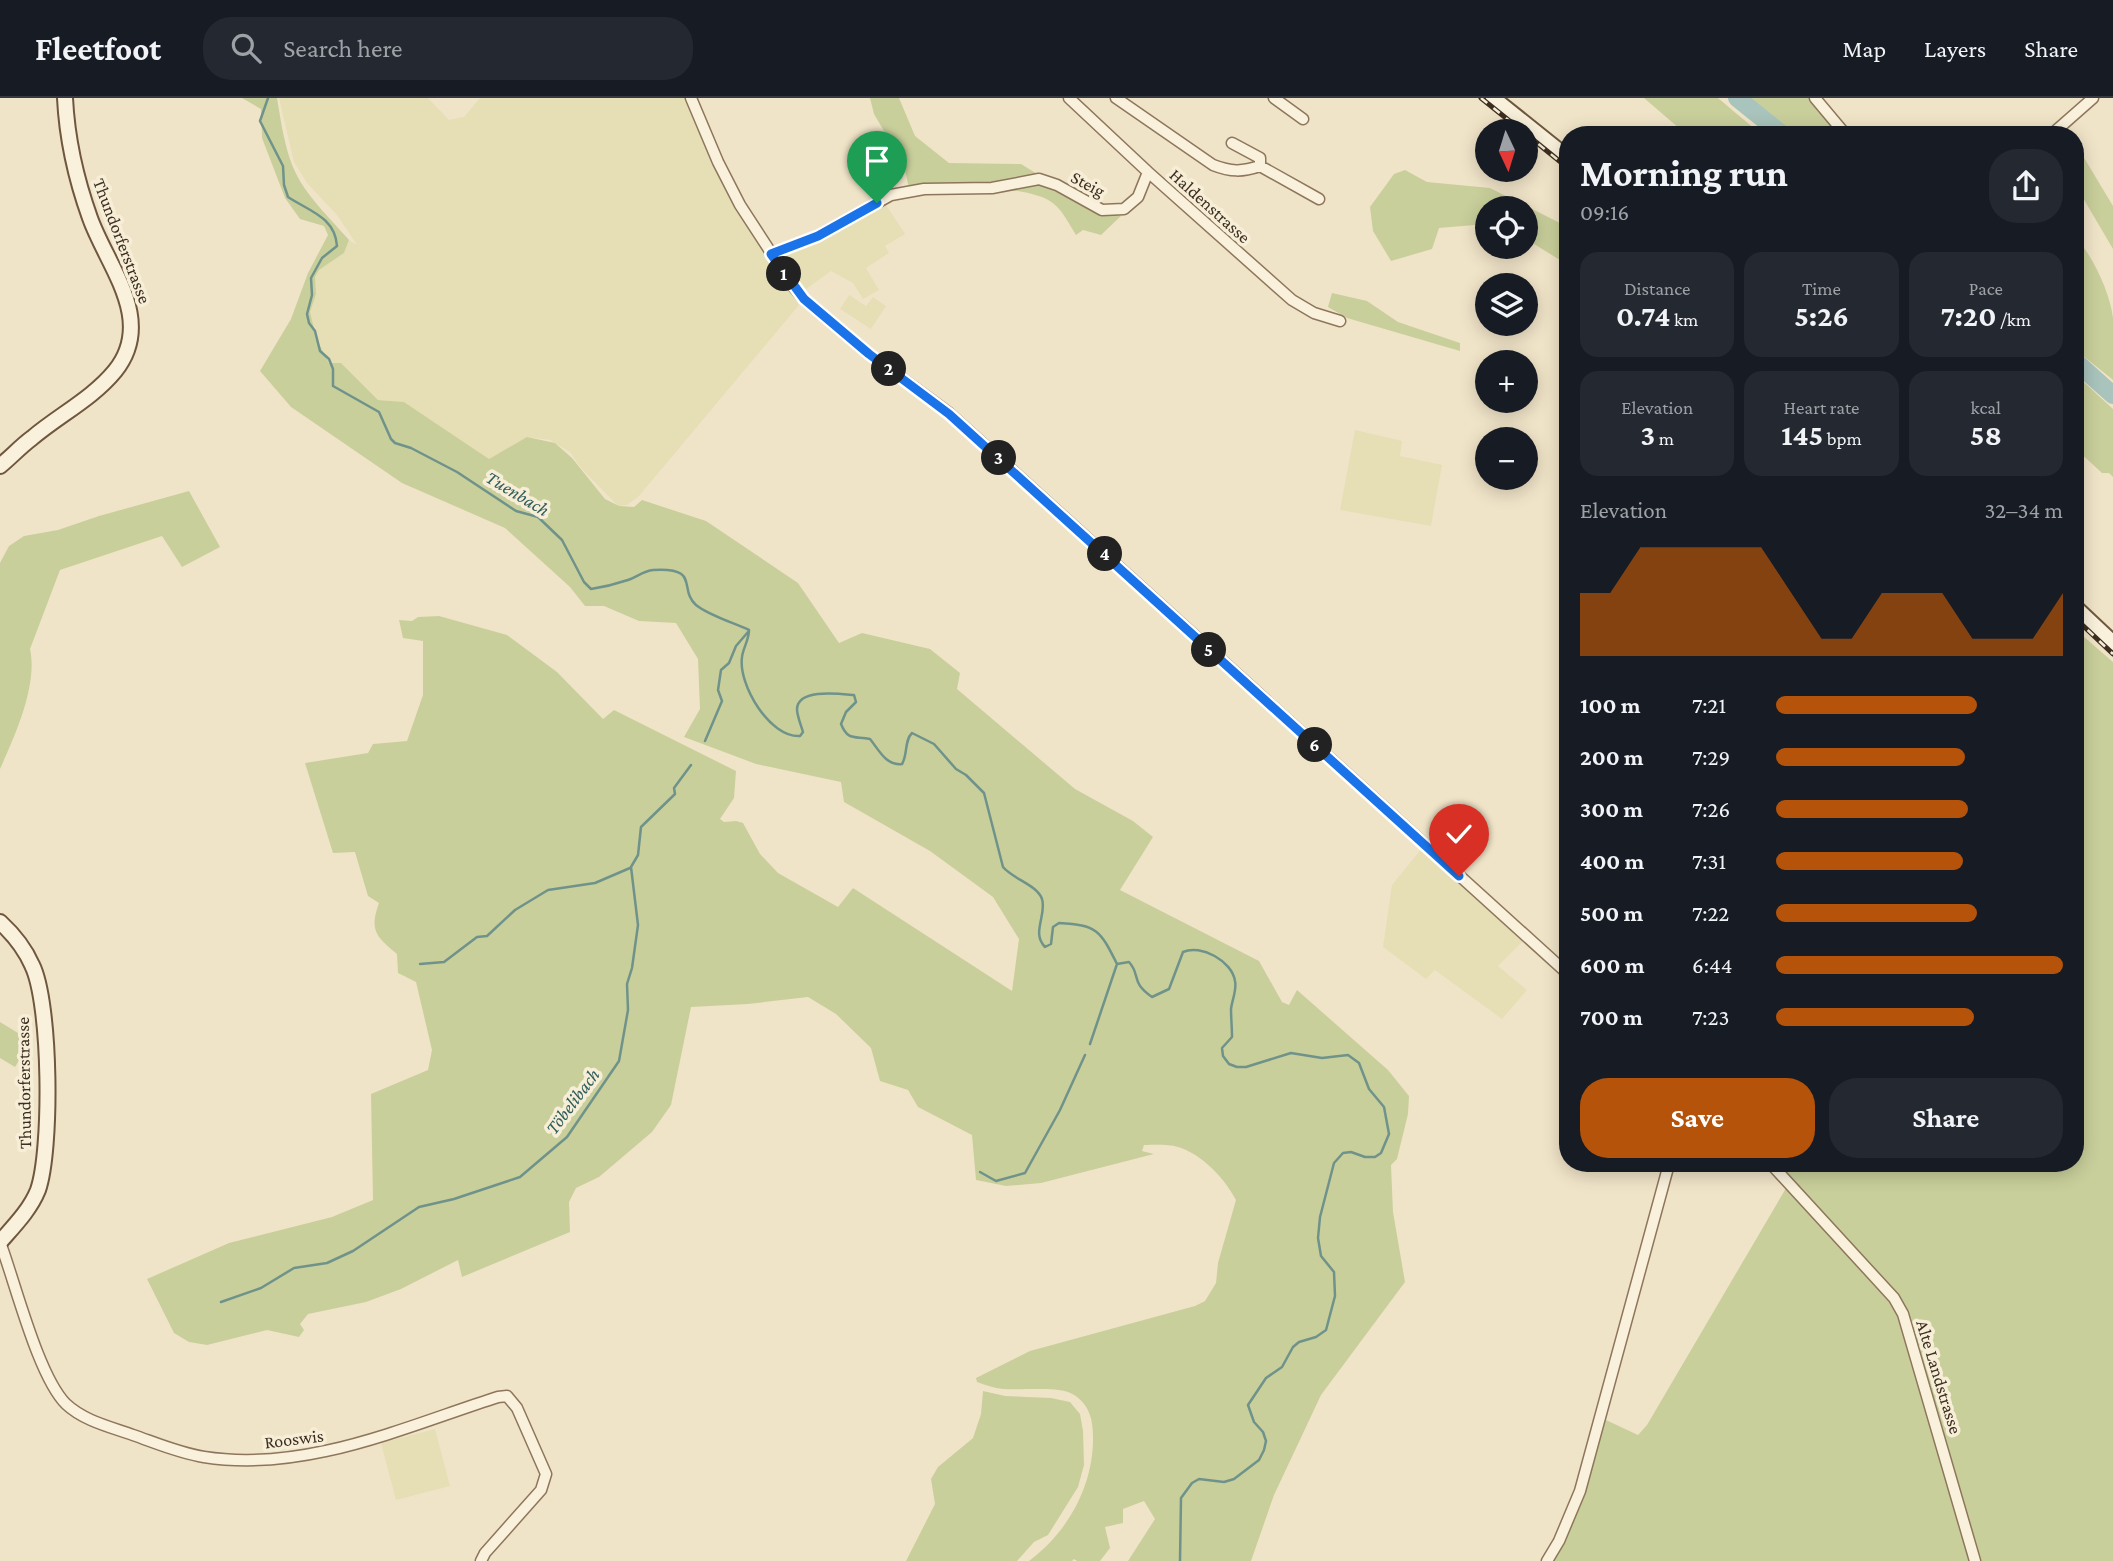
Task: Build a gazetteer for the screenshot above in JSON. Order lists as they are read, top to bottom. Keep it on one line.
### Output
{"streets":{"street":["Steig","Haldenstrasse","Thundorferstrasse","Alte Landstrasse","Rooswis"]},"crossings":[["Steig","Haldenstrasse"],["Thundorferstrasse","Rooswis"]],"water":["Tuenbach","Töbelibach"],"north":"bottom","page":{"header":"Fleetfoot","search":"Search here","nav":["Map","Layers","Share"],"map_buttons":["+","−"],"heading":["Morning run","09:16"],"stats":[["Distance","0.74 km"],["Time","5:26"],["Pace","7:20 /km"],["Elevation","3 m"],["Heart rate","145 bpm"],["kcal","58"]],"pins":["1","2","3","4","5","6"],"chart":["Elevation","32–34 m"],"list":[{"name":"100 m","note":"7:21"},{"name":"200 m","note":"7:29"},{"name":"300 m","note":"7:26"},{"name":"400 m","note":"7:31"},{"name":"500 m","note":"7:22"},{"name":"600 m","note":"6:44"},{"name":"700 m","note":"7:23"}],"buttons":["Save","Share"]}}
